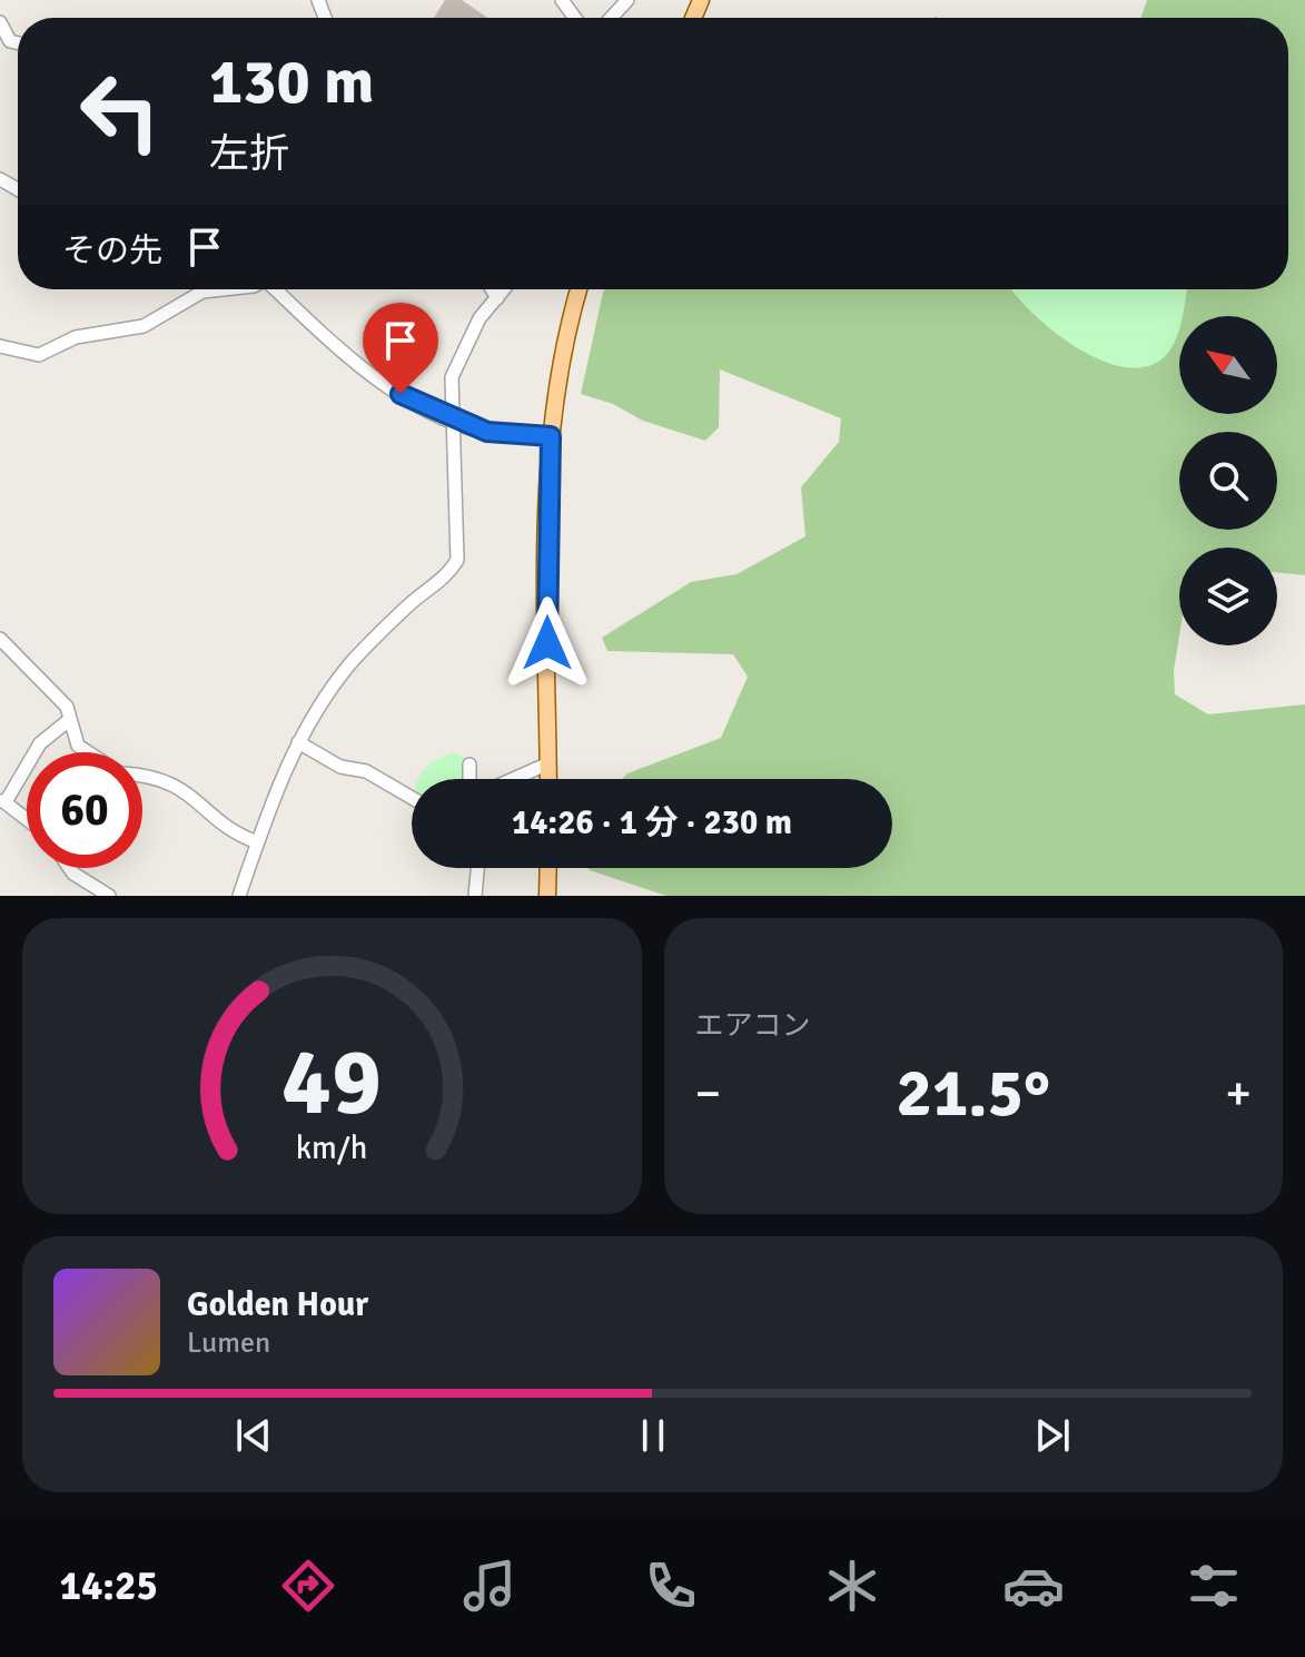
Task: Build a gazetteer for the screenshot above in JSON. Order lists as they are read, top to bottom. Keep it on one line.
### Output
{"north":"top left","page":{"turn":["130 m","左折"],"then":"その先","limit":"60","trip":"14:26 · 1 分 · 230 m","tile":"エアコン","heat":["−","21.5°","+"],"song":["Golden Hour","Lumen"],"tabs":"14:25","gauge":["49","km/h"]}}
